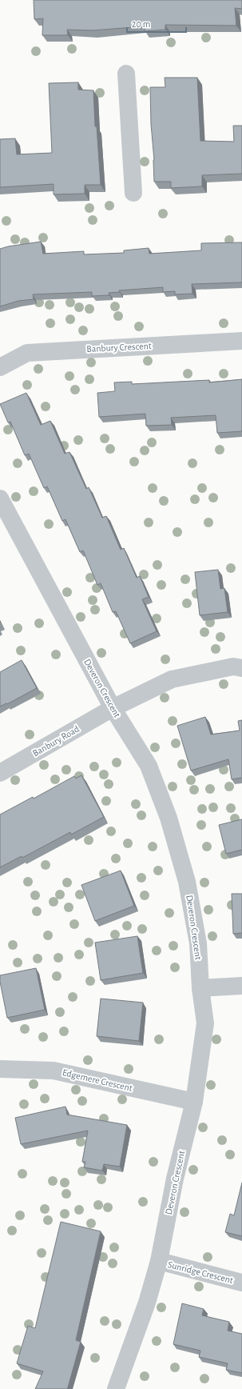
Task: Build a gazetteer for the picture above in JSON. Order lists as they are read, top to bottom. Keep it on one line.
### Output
{"streets":{"street":["Banbury Crescent","Deveron Crescent","Banbury Road","Edgemere Crescent","Sunridge Crescent"]},"crossings":[["Deveron Crescent","Banbury Road"],["Deveron Crescent","Edgemere Crescent"],["Deveron Crescent","Sunridge Crescent"]],"scale_bar":"20 m"}
